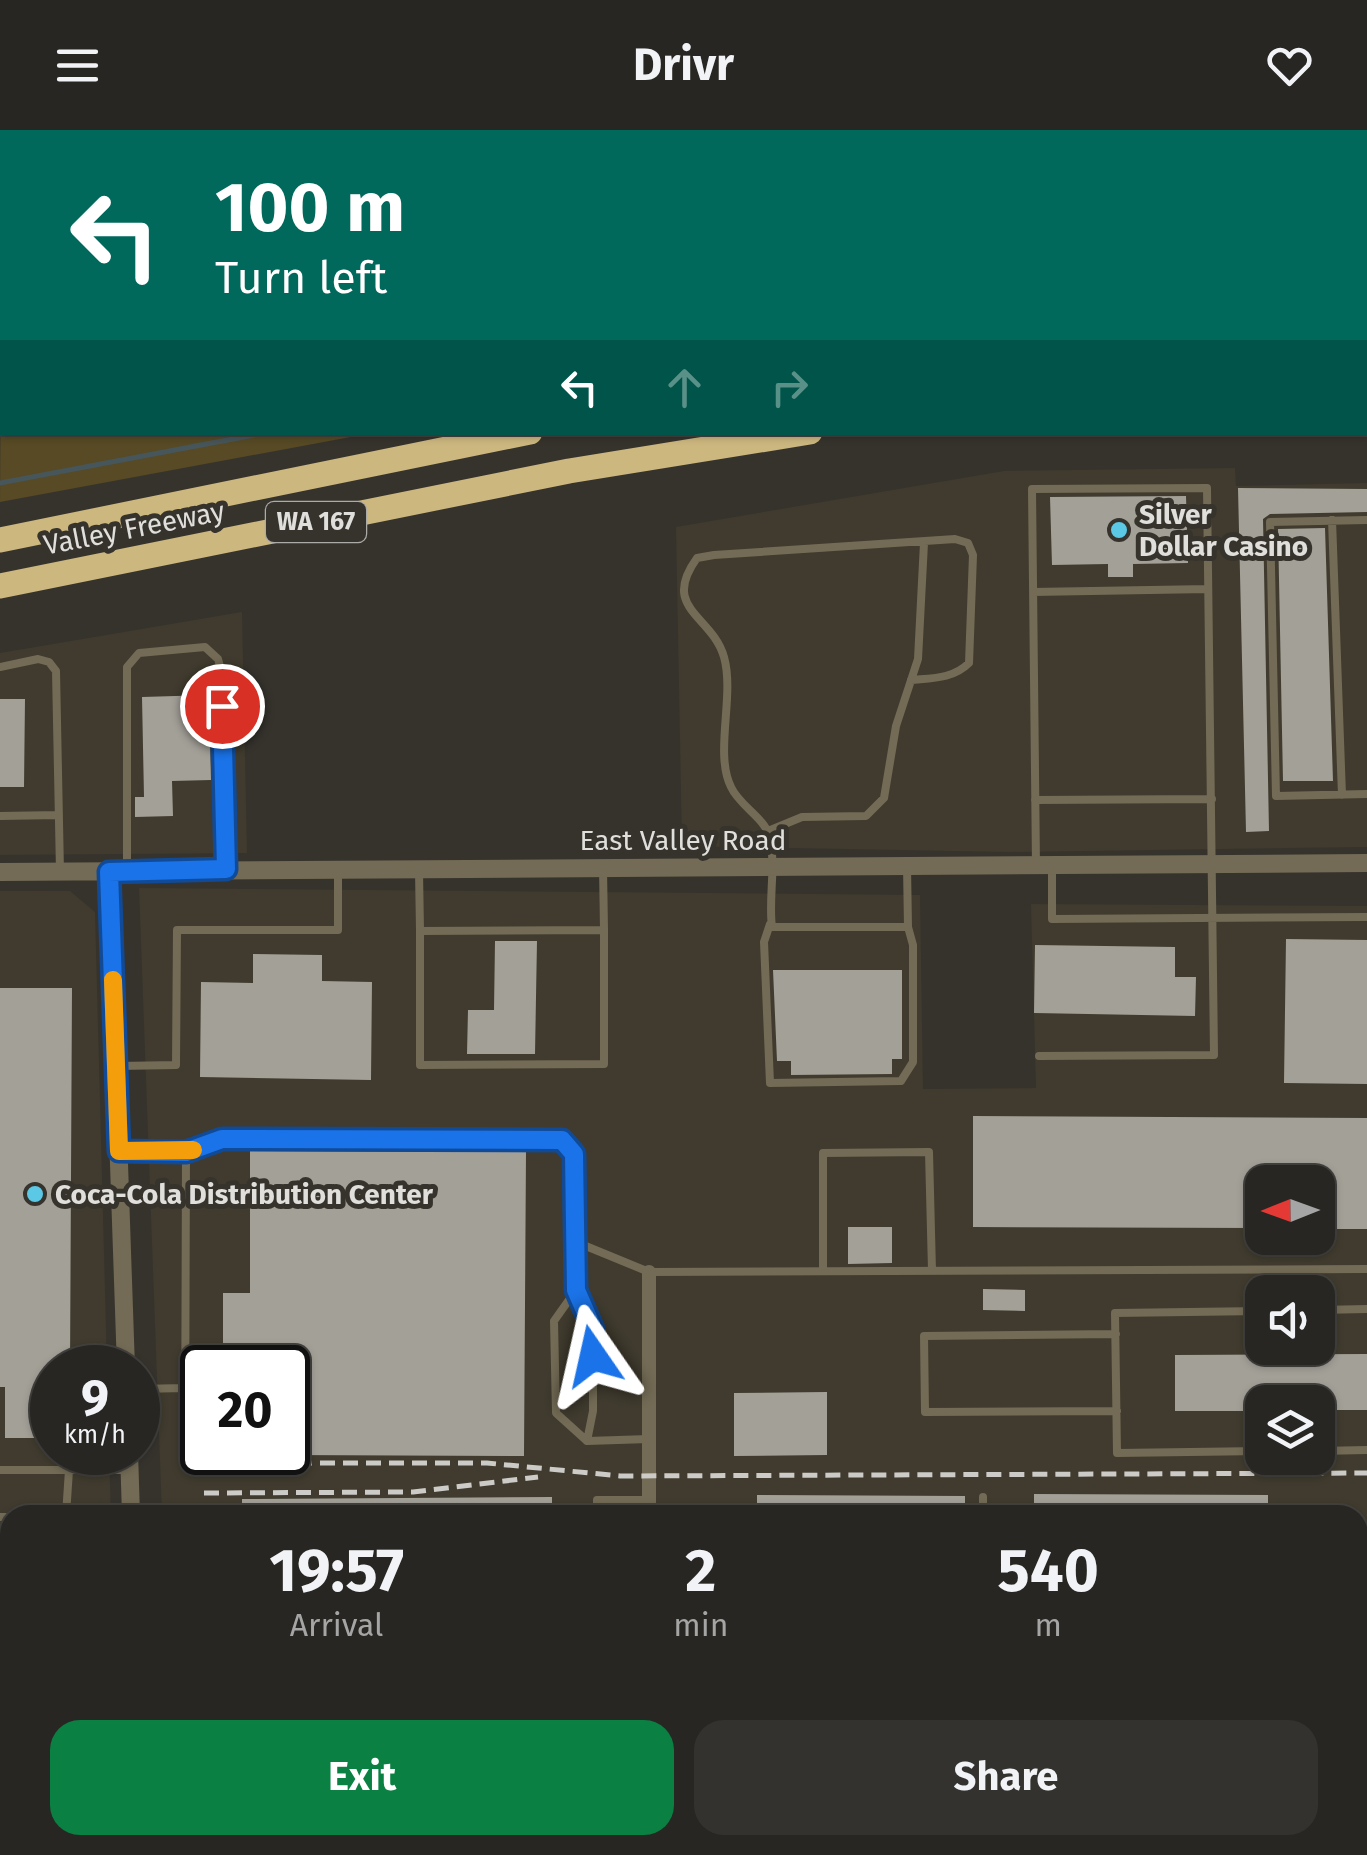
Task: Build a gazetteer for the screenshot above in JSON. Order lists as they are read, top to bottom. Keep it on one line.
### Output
{"streets":{"highway":["WA 167","Valley Freeway"],"street":["East Valley Road"]},"places":["Silver Dollar Casino","Coca-Cola Distribution Center"],"north":"left","page":{"header":"Drivr","turn":["100 m","Turn left"],"speed":"9 km/h","limit":"20","eta":["19:57","Arrival","2","min","540","m"],"buttons":["Exit","Share"]}}
